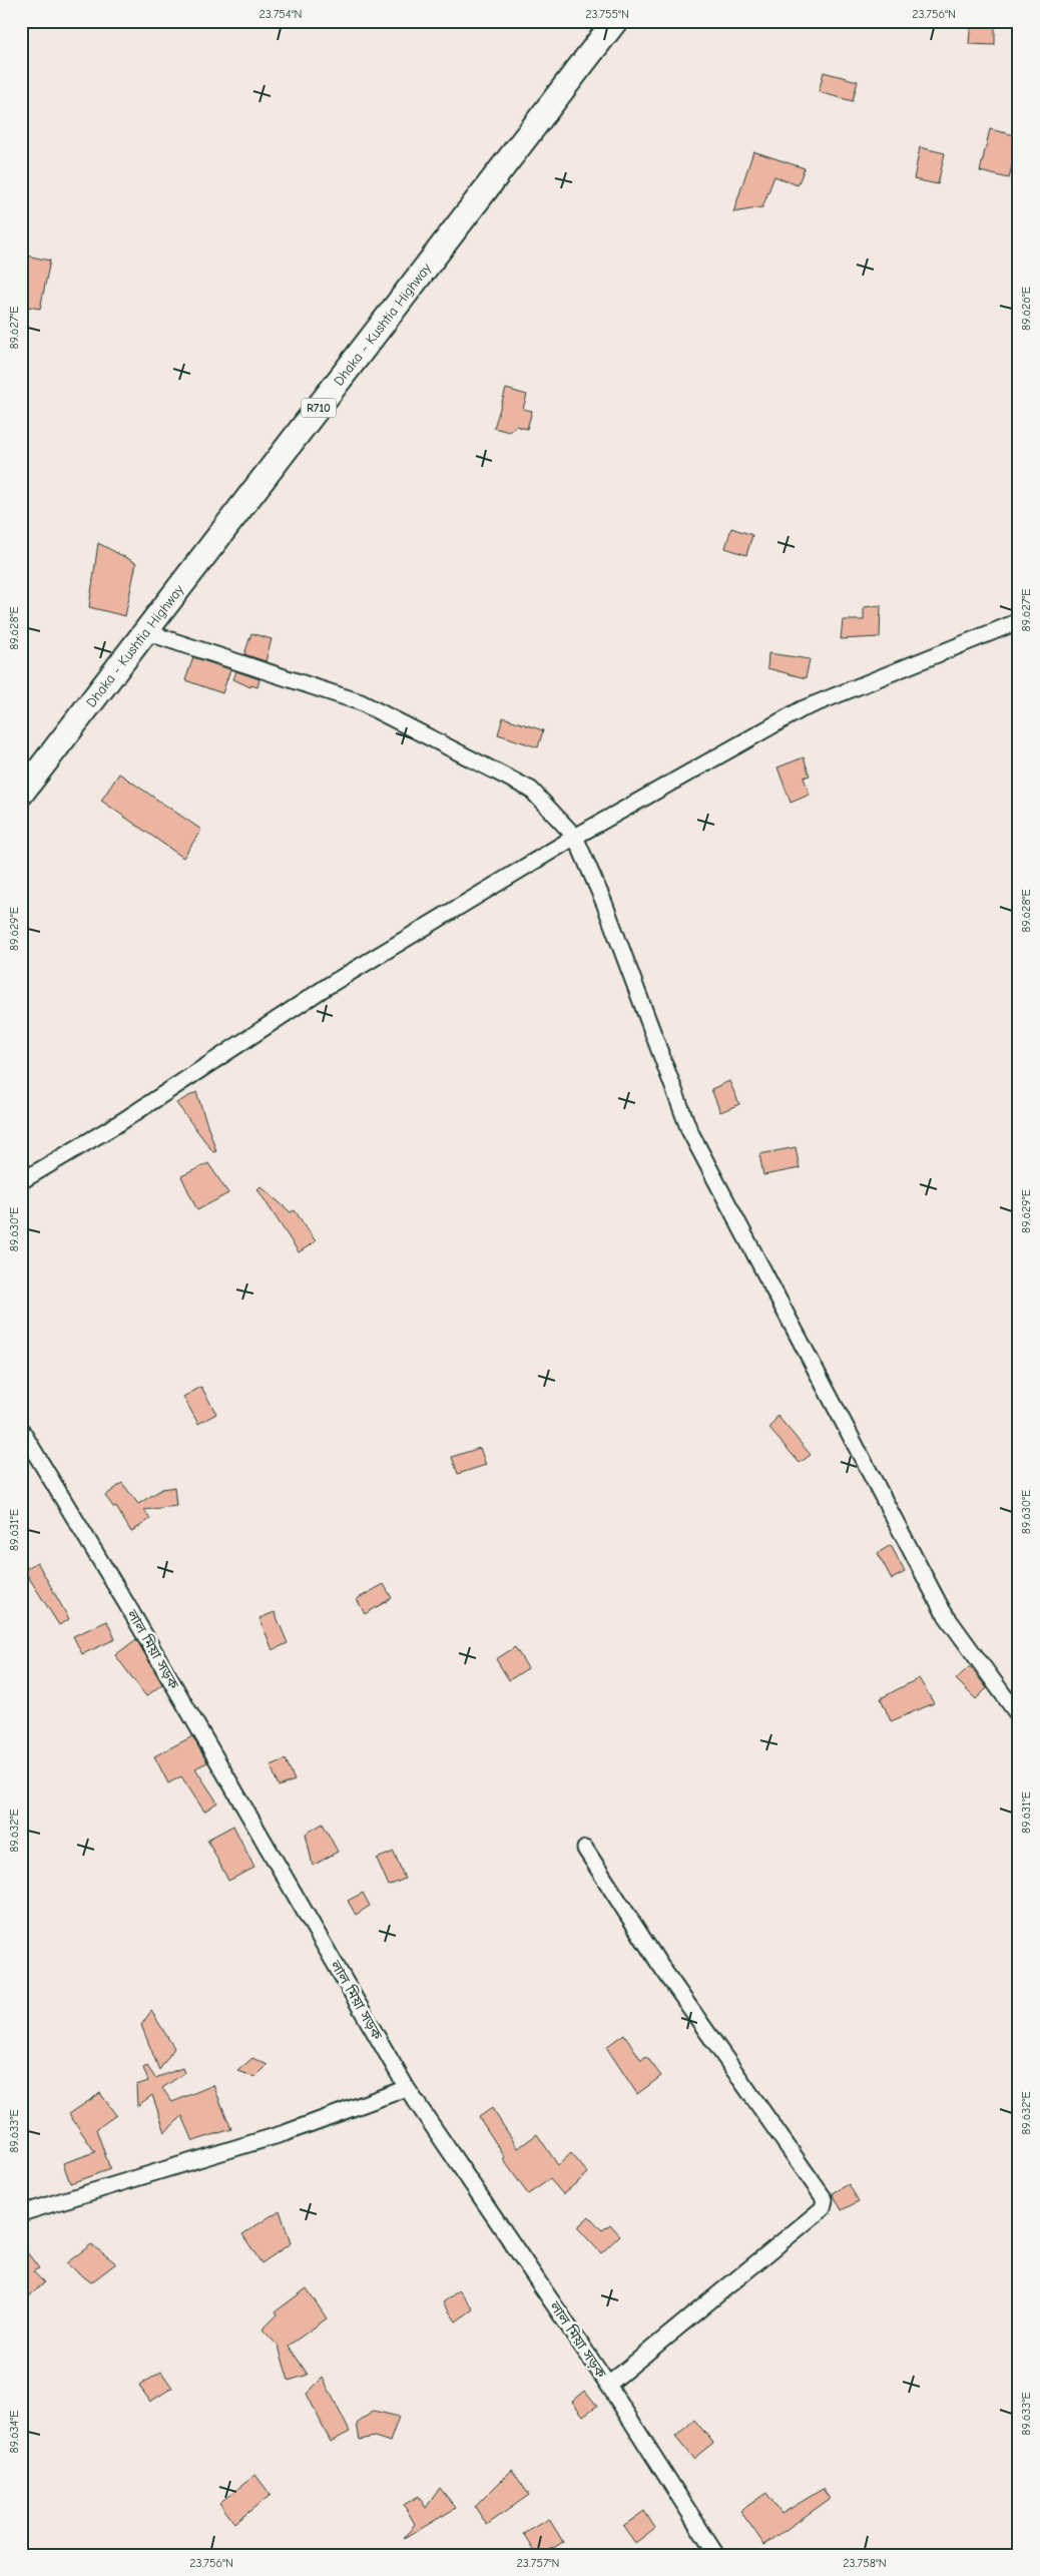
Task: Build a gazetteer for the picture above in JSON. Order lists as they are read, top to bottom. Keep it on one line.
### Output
{"streets":{"main road":["Dhaka - Kushtia Highway","R710"],"street":["লাল মিয়া সড়ক"]},"coordinates":["23.754°N","23.755°N","23.756°N","89.626°E","89.627°E","89.628°E","89.629°E","89.630°E","89.631°E","89.632°E","89.633°E","89.634°E","23.757°N","23.758°N"]}
